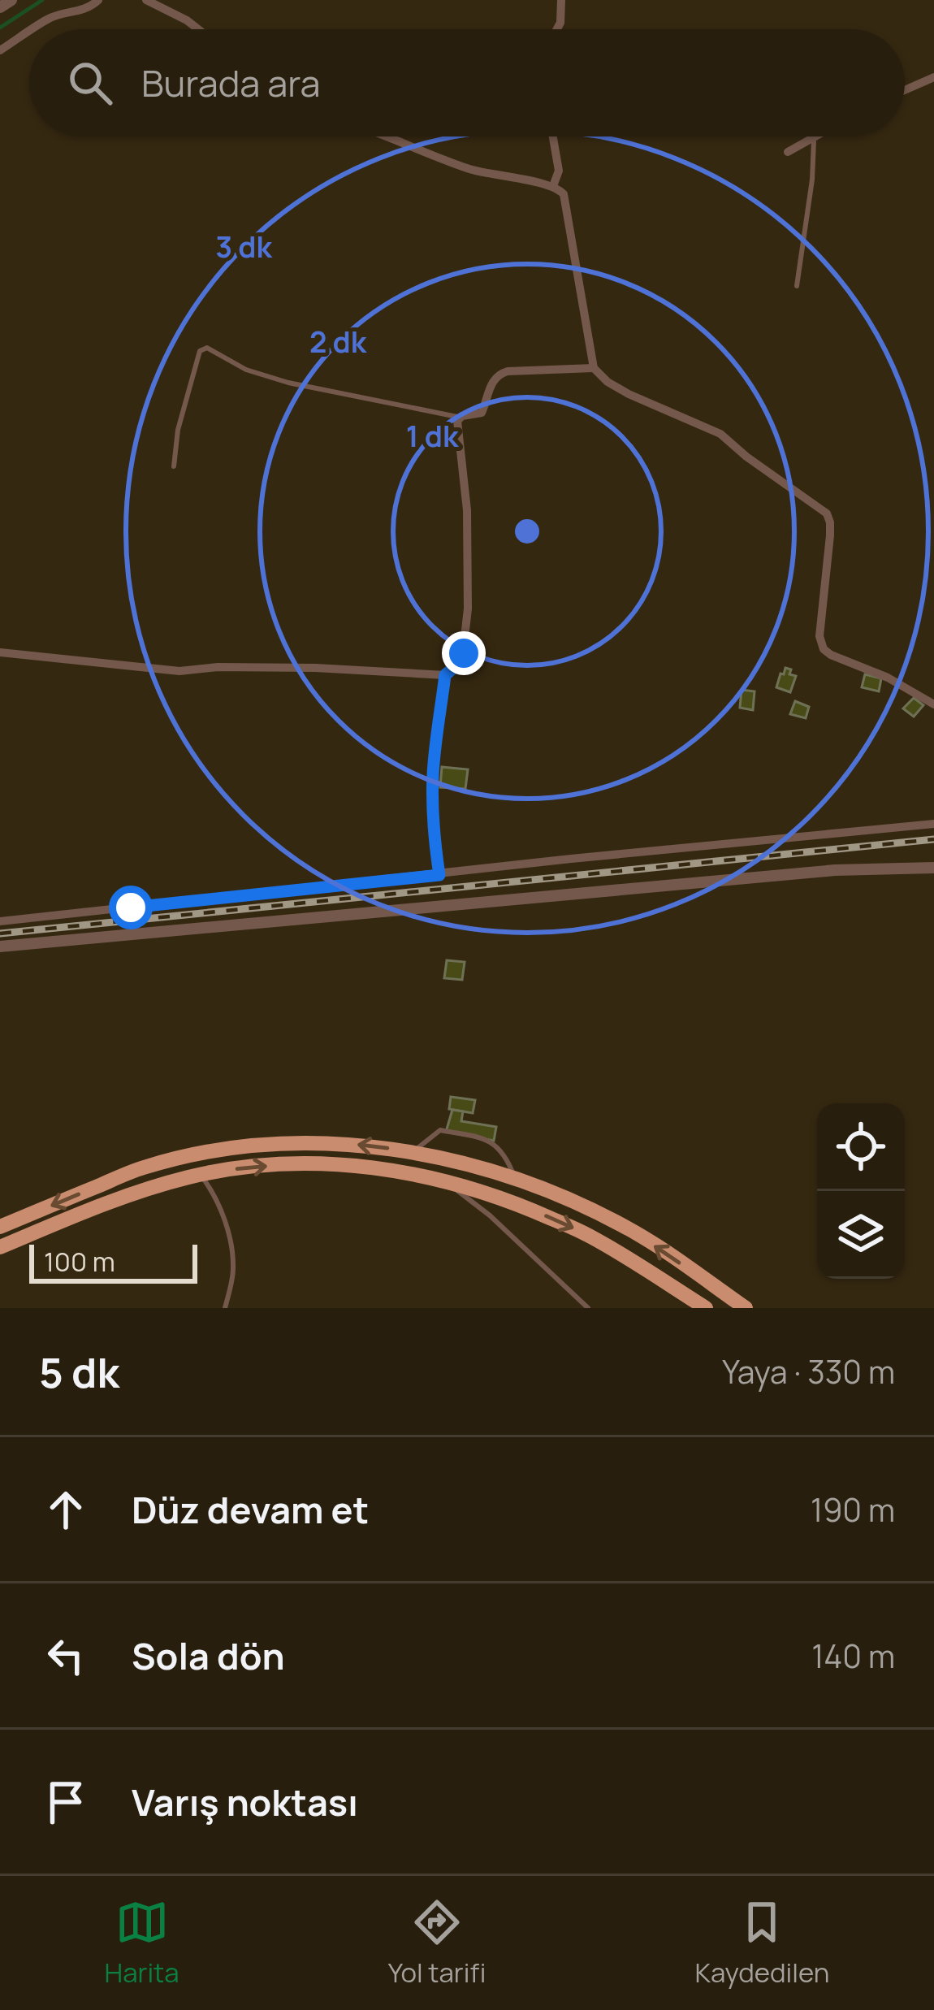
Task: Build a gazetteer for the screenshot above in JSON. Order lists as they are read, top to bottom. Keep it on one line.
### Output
{"scale_bar":"100 m","page":{"search":"Burada ara","scale":"100 m","heading":["5 dk","Yaya · 330 m"],"list":[["Düz devam et","190 m"],["Sola dön","140 m"],"Varış noktası"],"nav":["Harita","Yol tarifi","Kaydedilen"]},"rings":["3 dk","2 dk","1 dk"]}
